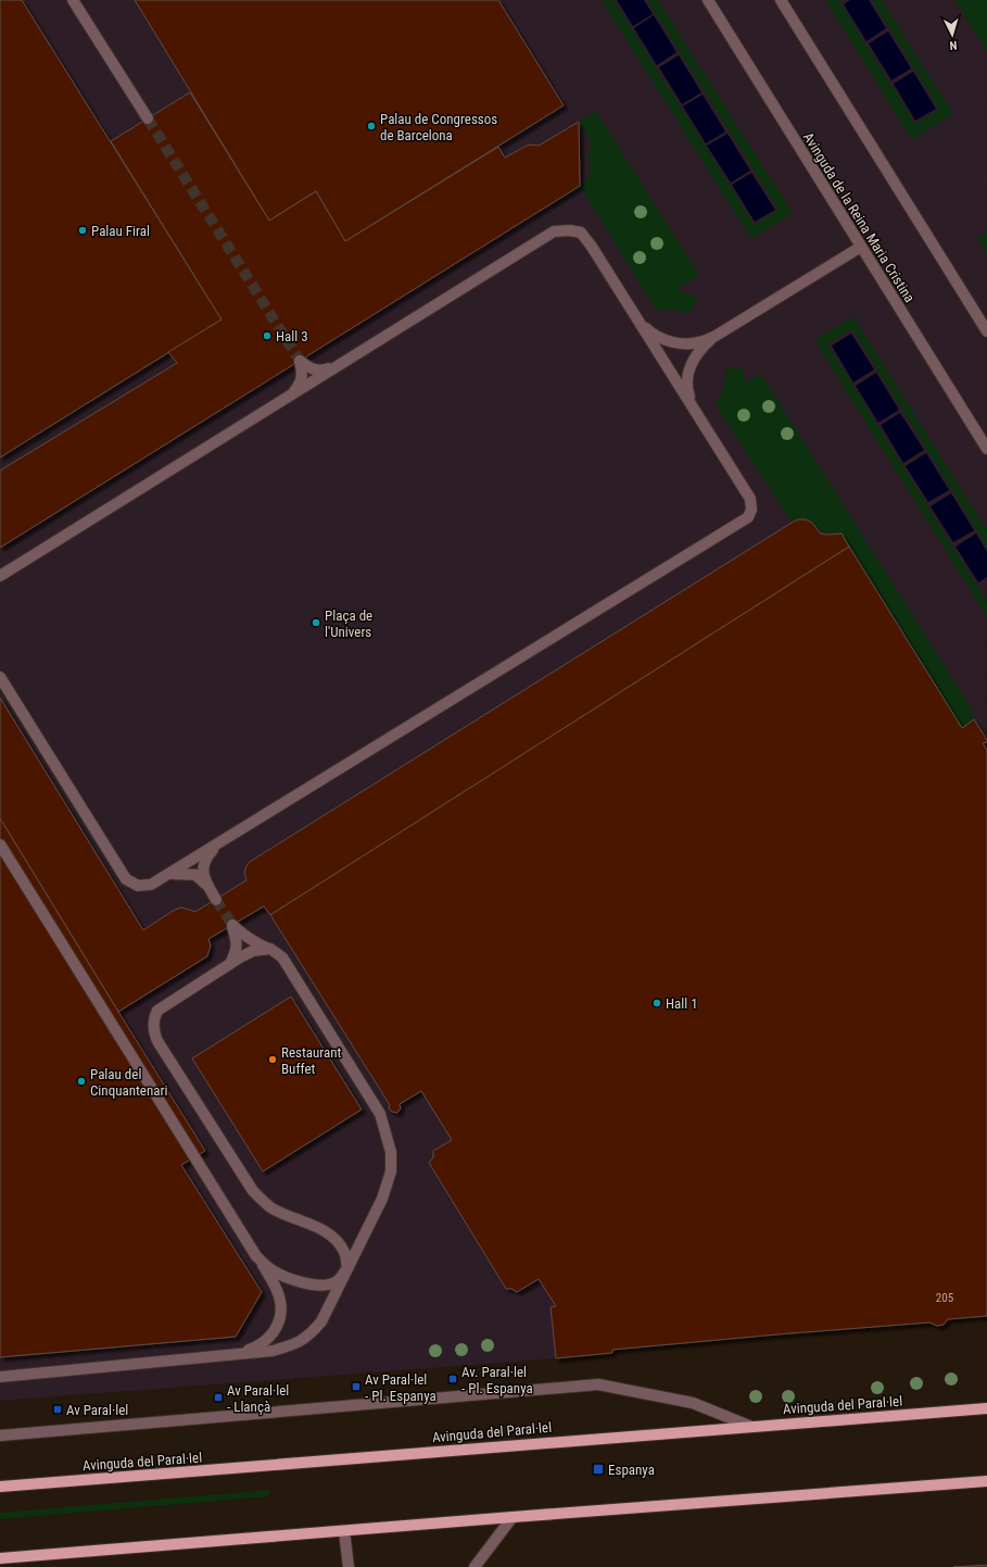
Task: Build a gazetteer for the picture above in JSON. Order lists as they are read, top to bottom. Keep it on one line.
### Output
{"streets":{"main road":["Avinguda del Paral·lel"],"street":["Avinguda de la Reina Maria Cristina"]},"places":{"other":["Palau de Congressos de Barcelona","Palau Firal","Hall 3","Plaça de l'Univers","Hall 1","Restaurant Buffet","Palau del Cinquantenari"],"transit":["Av. Paral·lel - Pl. Espanya","Av Paral·lel - Pl. Espanya","Av Paral·lel - Llançà","Av Paral·lel","Espanya"]},"house_numbers":["205"],"north":"bottom"}
